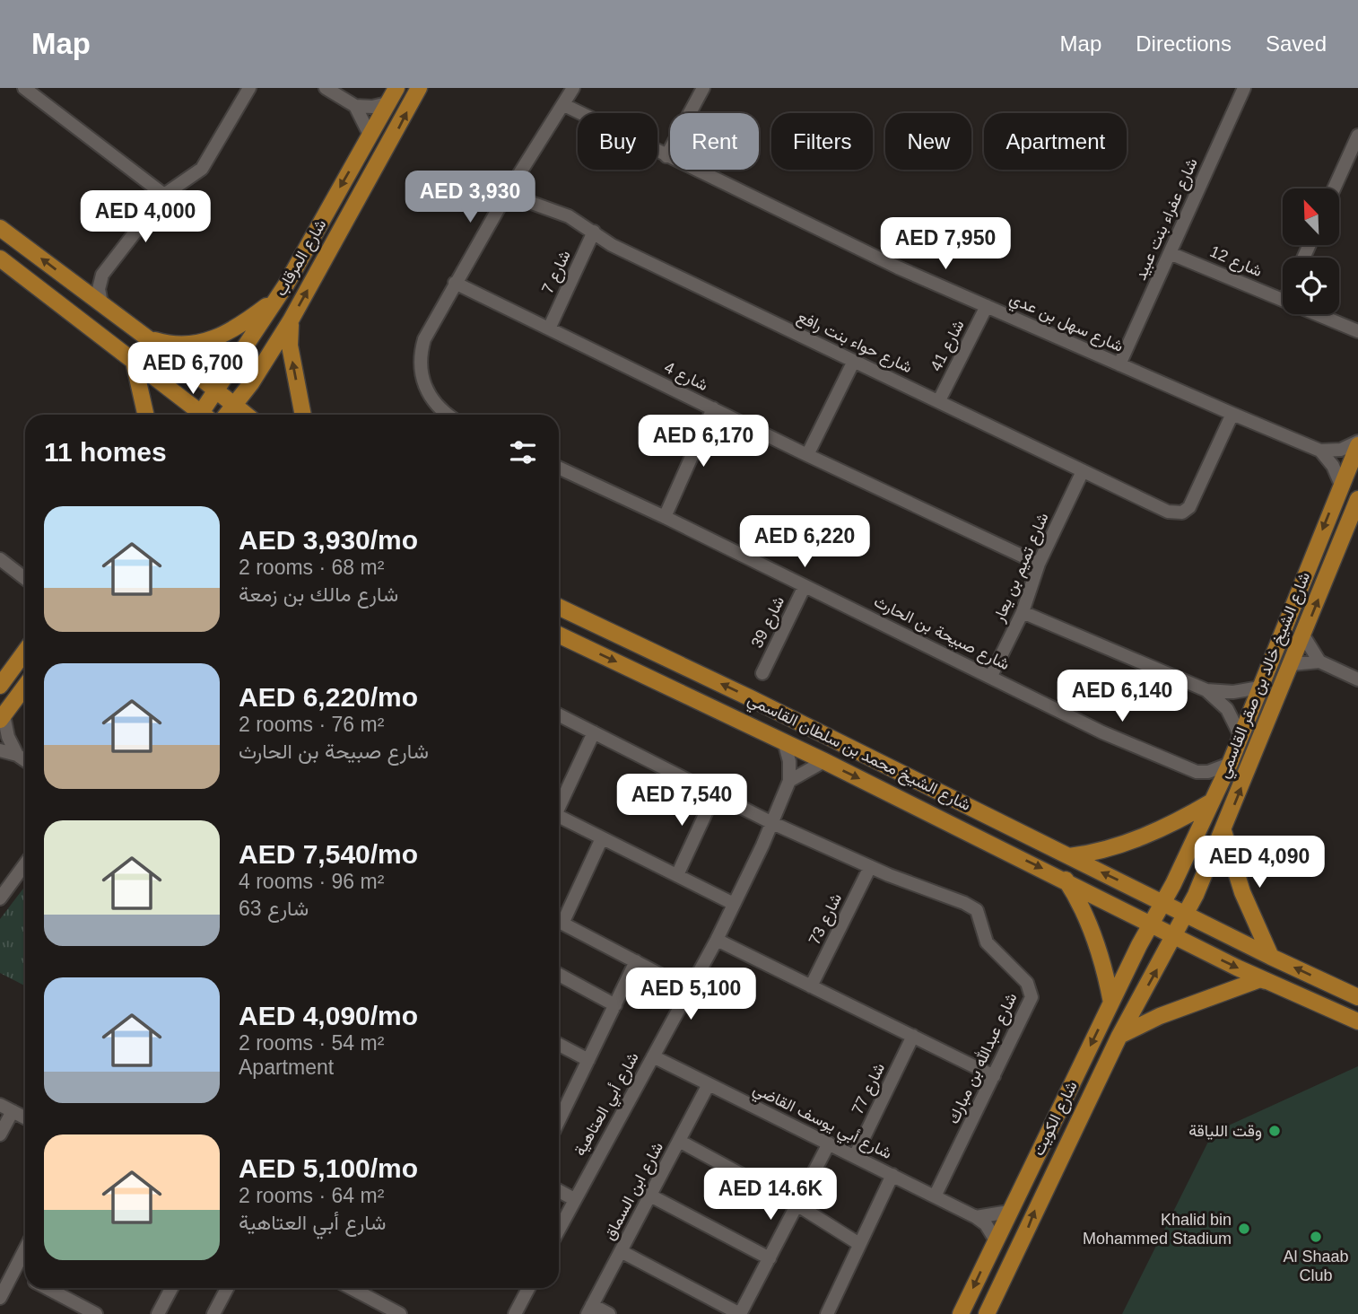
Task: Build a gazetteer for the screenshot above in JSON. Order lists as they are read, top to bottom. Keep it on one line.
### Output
{"streets":{"main road":["شارع المرقاب","شارع الشيخ خالد بن صقر القاسمي","شارع الشيخ محمد بن سلطان القاسمي","شارع الكويت"],"street":["شارع عفراء بنت عبيد","شارع 12","شارع 7","شارع سهل بن عدي","شارع حواء بنت رافع","شارع 41","شارع 4","شارع تميم بن يعار","شارع 39","شارع صبيحة بن الحارث","شارع 73","شارع عبدالله بن مبارك","شارع 77","شارع أبي العتاهية","شارع أبي يوسف القاضي","شارع ابن السماق"]},"crossings":[["شارع عفراء بنت عبيد","شارع 12"],["شارع عفراء بنت عبيد","شارع سهل بن عدي"],["شارع 7","شارع حواء بنت رافع"],["شارع 7","شارع 4"],["شارع سهل بن عدي","شارع حواء بنت رافع"],["شارع سهل بن عدي","شارع 41"],["شارع حواء بنت رافع","شارع 41"],["شارع حواء بنت رافع","شارع تميم بن يعار"],["شارع 4","شارع تميم بن يعار"],["شارع تميم بن يعار","شارع صبيحة بن الحارث"],["شارع 39","شارع صبيحة بن الحارث"],["شارع صبيحة بن الحارث","شارع الشيخ خالد بن صقر القاسمي"],["شارع الشيخ خالد بن صقر القاسمي","شارع الشيخ محمد بن سلطان القاسمي"],["شارع الشيخ خالد بن صقر القاسمي","شارع الكويت"],["شارع الشيخ محمد بن سلطان القاسمي","شارع الكويت"],["شارع 73","شارع عبدالله بن مبارك"],["شارع عبدالله بن مبارك","شارع أبي العتاهية"],["شارع عبدالله بن مبارك","شارع أبي يوسف القاضي"],["شارع 77","شارع أبي يوسف القاضي"],["شارع أبي العتاهية","شارع أبي يوسف القاضي"],["شارع الكويت","شارع أبي يوسف القاضي"],["شارع أبي يوسف القاضي","شارع ابن السماق"]],"places":["وقت اللياقة","Khalid bin Mohammed Stadium","Al Shaab Club"],"north":"top left","page":{"header":"Map","nav":["Map","Directions","Saved"],"chip":["Buy","Rent","Filters","New","Apartment"],"price":["AED 3,930","AED 4,000","AED 7,950","AED 6,700","AED 6,170","AED 6,220","AED 6,140","AED 7,540","AED 4,090","AED 5,100","AED 14.6K"],"heading":"11 homes","list":[{"name":"AED 3,930/mo","note":"2 rooms · 68 m² · شارع مالك بن زمعة"},{"name":"AED 6,220/mo","note":"2 rooms · 76 m² · شارع صبيحة بن الحارث"},{"name":"AED 7,540/mo","note":"4 rooms · 96 m² · شارع 63"},{"name":"AED 4,090/mo","note":"2 rooms · 54 m² · Apartment"},{"name":"AED 5,100/mo","note":"2 rooms · 64 m² · شارع أبي العتاهية"}]}}
